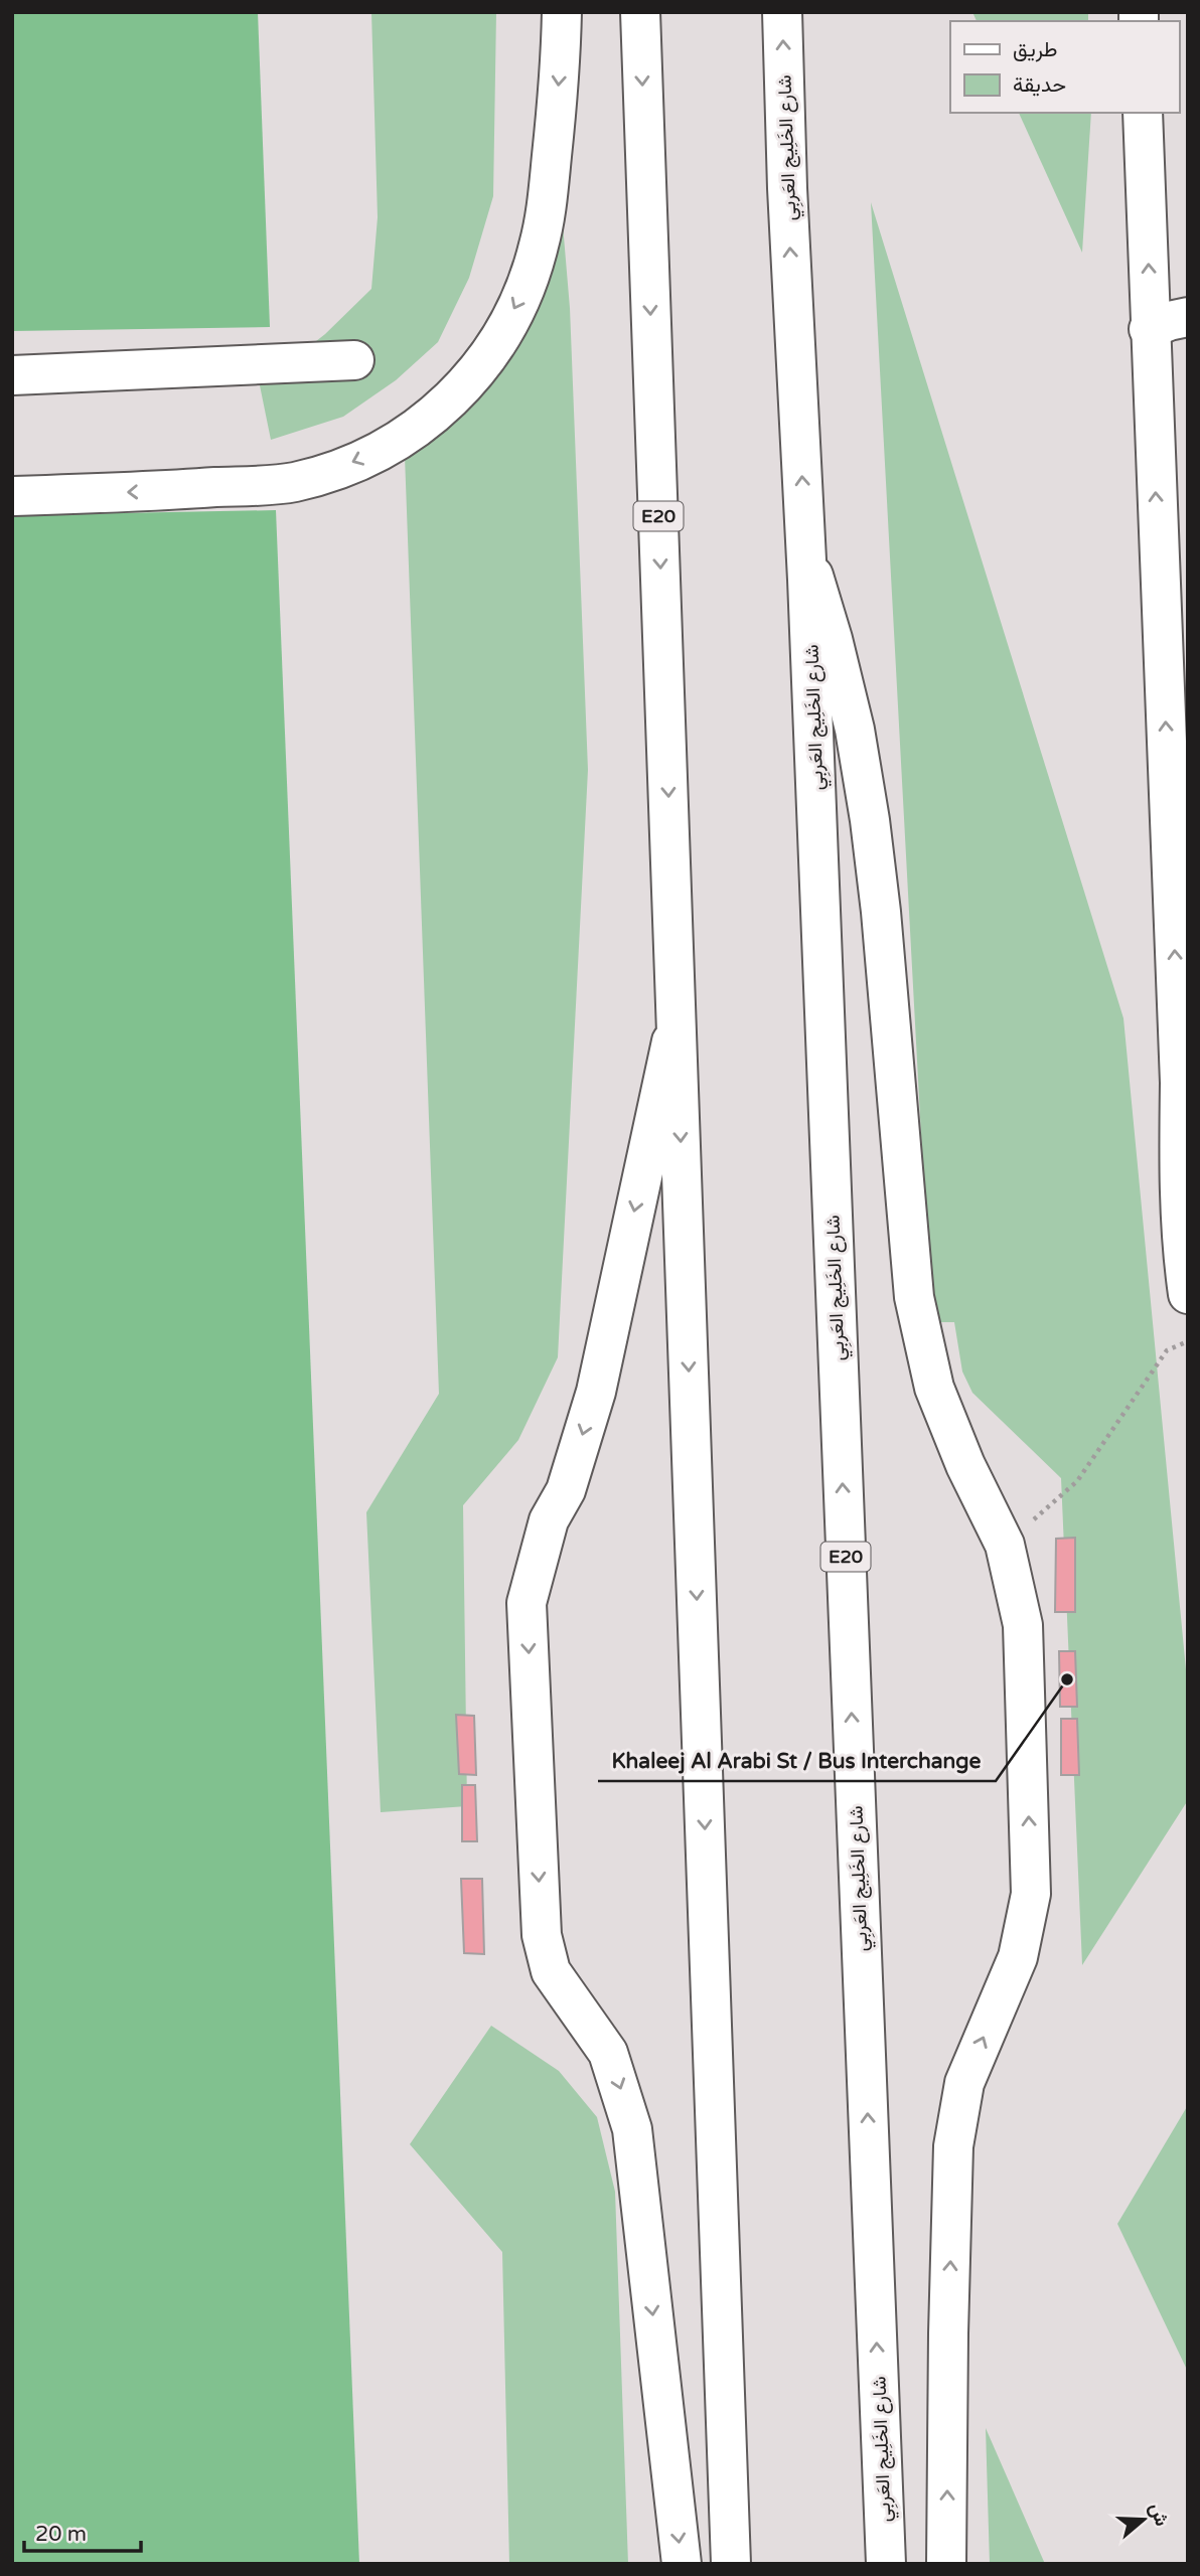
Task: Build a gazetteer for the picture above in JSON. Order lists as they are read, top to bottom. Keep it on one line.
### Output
{"streets":{"main road":["شارع الخَلِيج العَربِي","E20"]},"places":["Khaleej Al Arabi St / Bus Interchange"],"legend":["طريق","حديقة"],"scale_bar":"20 m","north":"right"}
